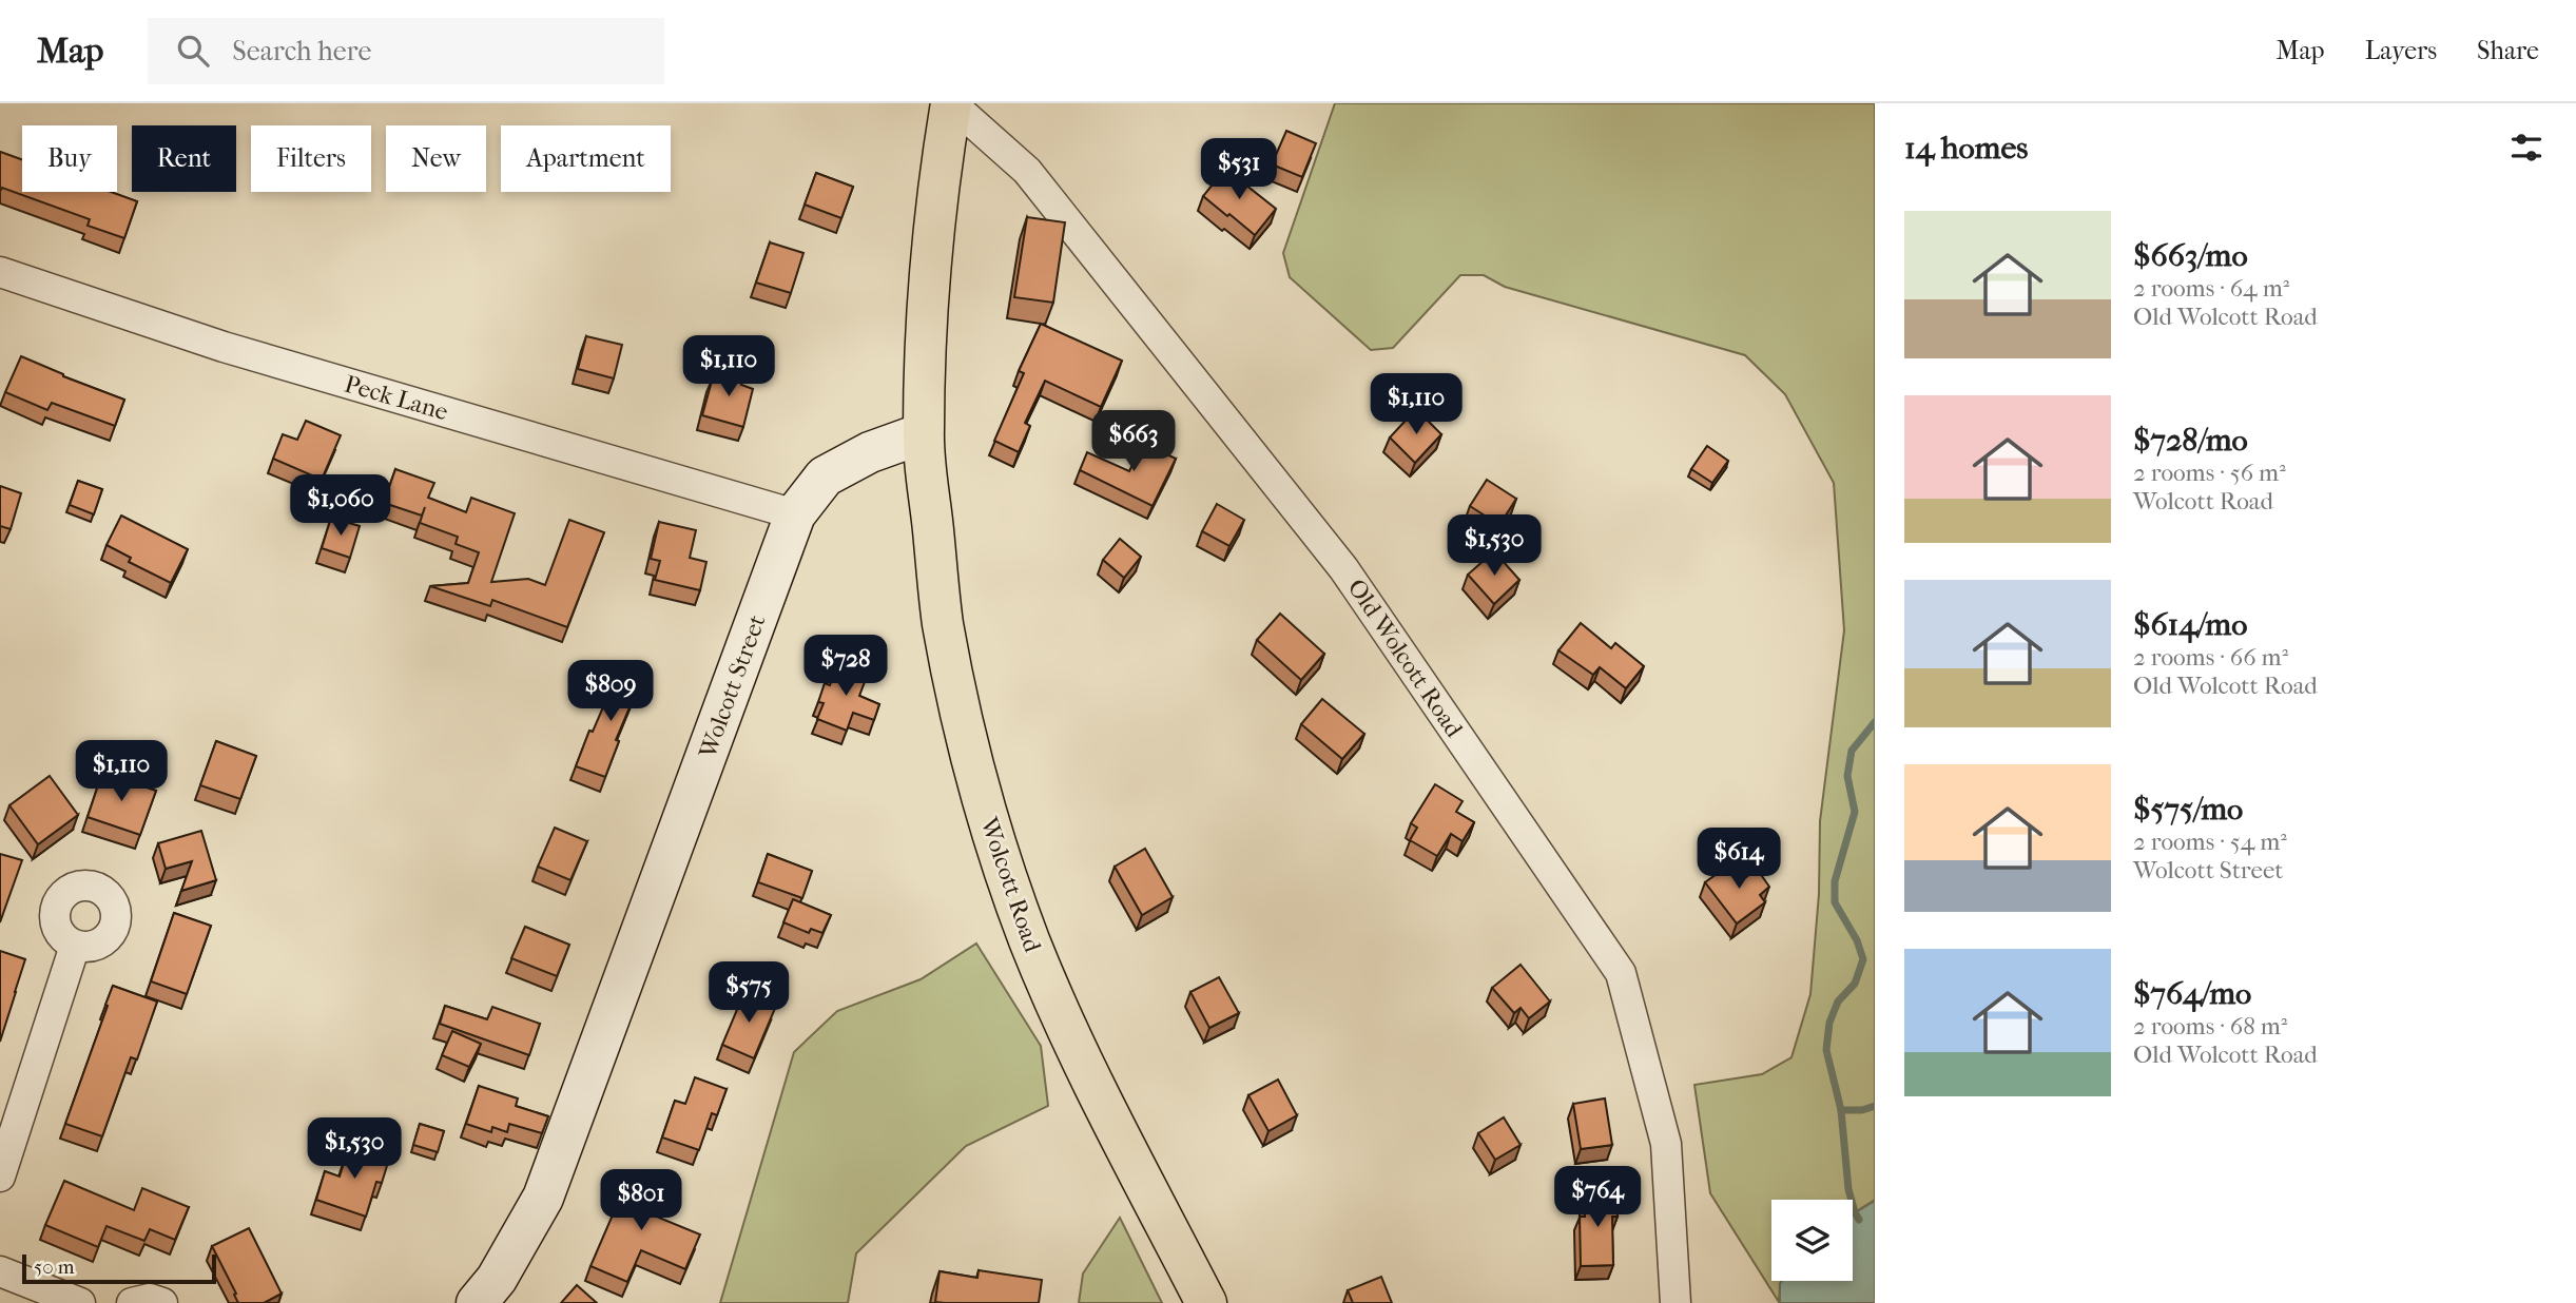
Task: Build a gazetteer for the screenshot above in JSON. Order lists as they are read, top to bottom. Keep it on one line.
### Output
{"streets":{"main road":["Wolcott Street","Wolcott Road"],"street":["Peck Lane","Old Wolcott Road"]},"crossings":[["Peck Lane","Wolcott Street"],["Wolcott Street","Wolcott Road"]],"scale_bar":"50 m","page":{"header":"Map","search":"Search here","nav":["Map","Layers","Share"],"heading":"14 homes","chip":["Buy","Rent","Filters","New","Apartment"],"price":["$531","$1,110","$1,110","$663","$1,060","$1,530","$728","$809","$1,110","$614","$575","$1,530","$764","$801"],"list":[{"name":"$663/mo","note":"2 rooms · 64 m² · Old Wolcott Road"},{"name":"$728/mo","note":"2 rooms · 56 m² · Wolcott Road"},{"name":"$614/mo","note":"2 rooms · 66 m² · Old Wolcott Road"},{"name":"$575/mo","note":"2 rooms · 54 m² · Wolcott Street"},{"name":"$764/mo","note":"2 rooms · 68 m² · Old Wolcott Road"}],"scale":"50 m"}}
